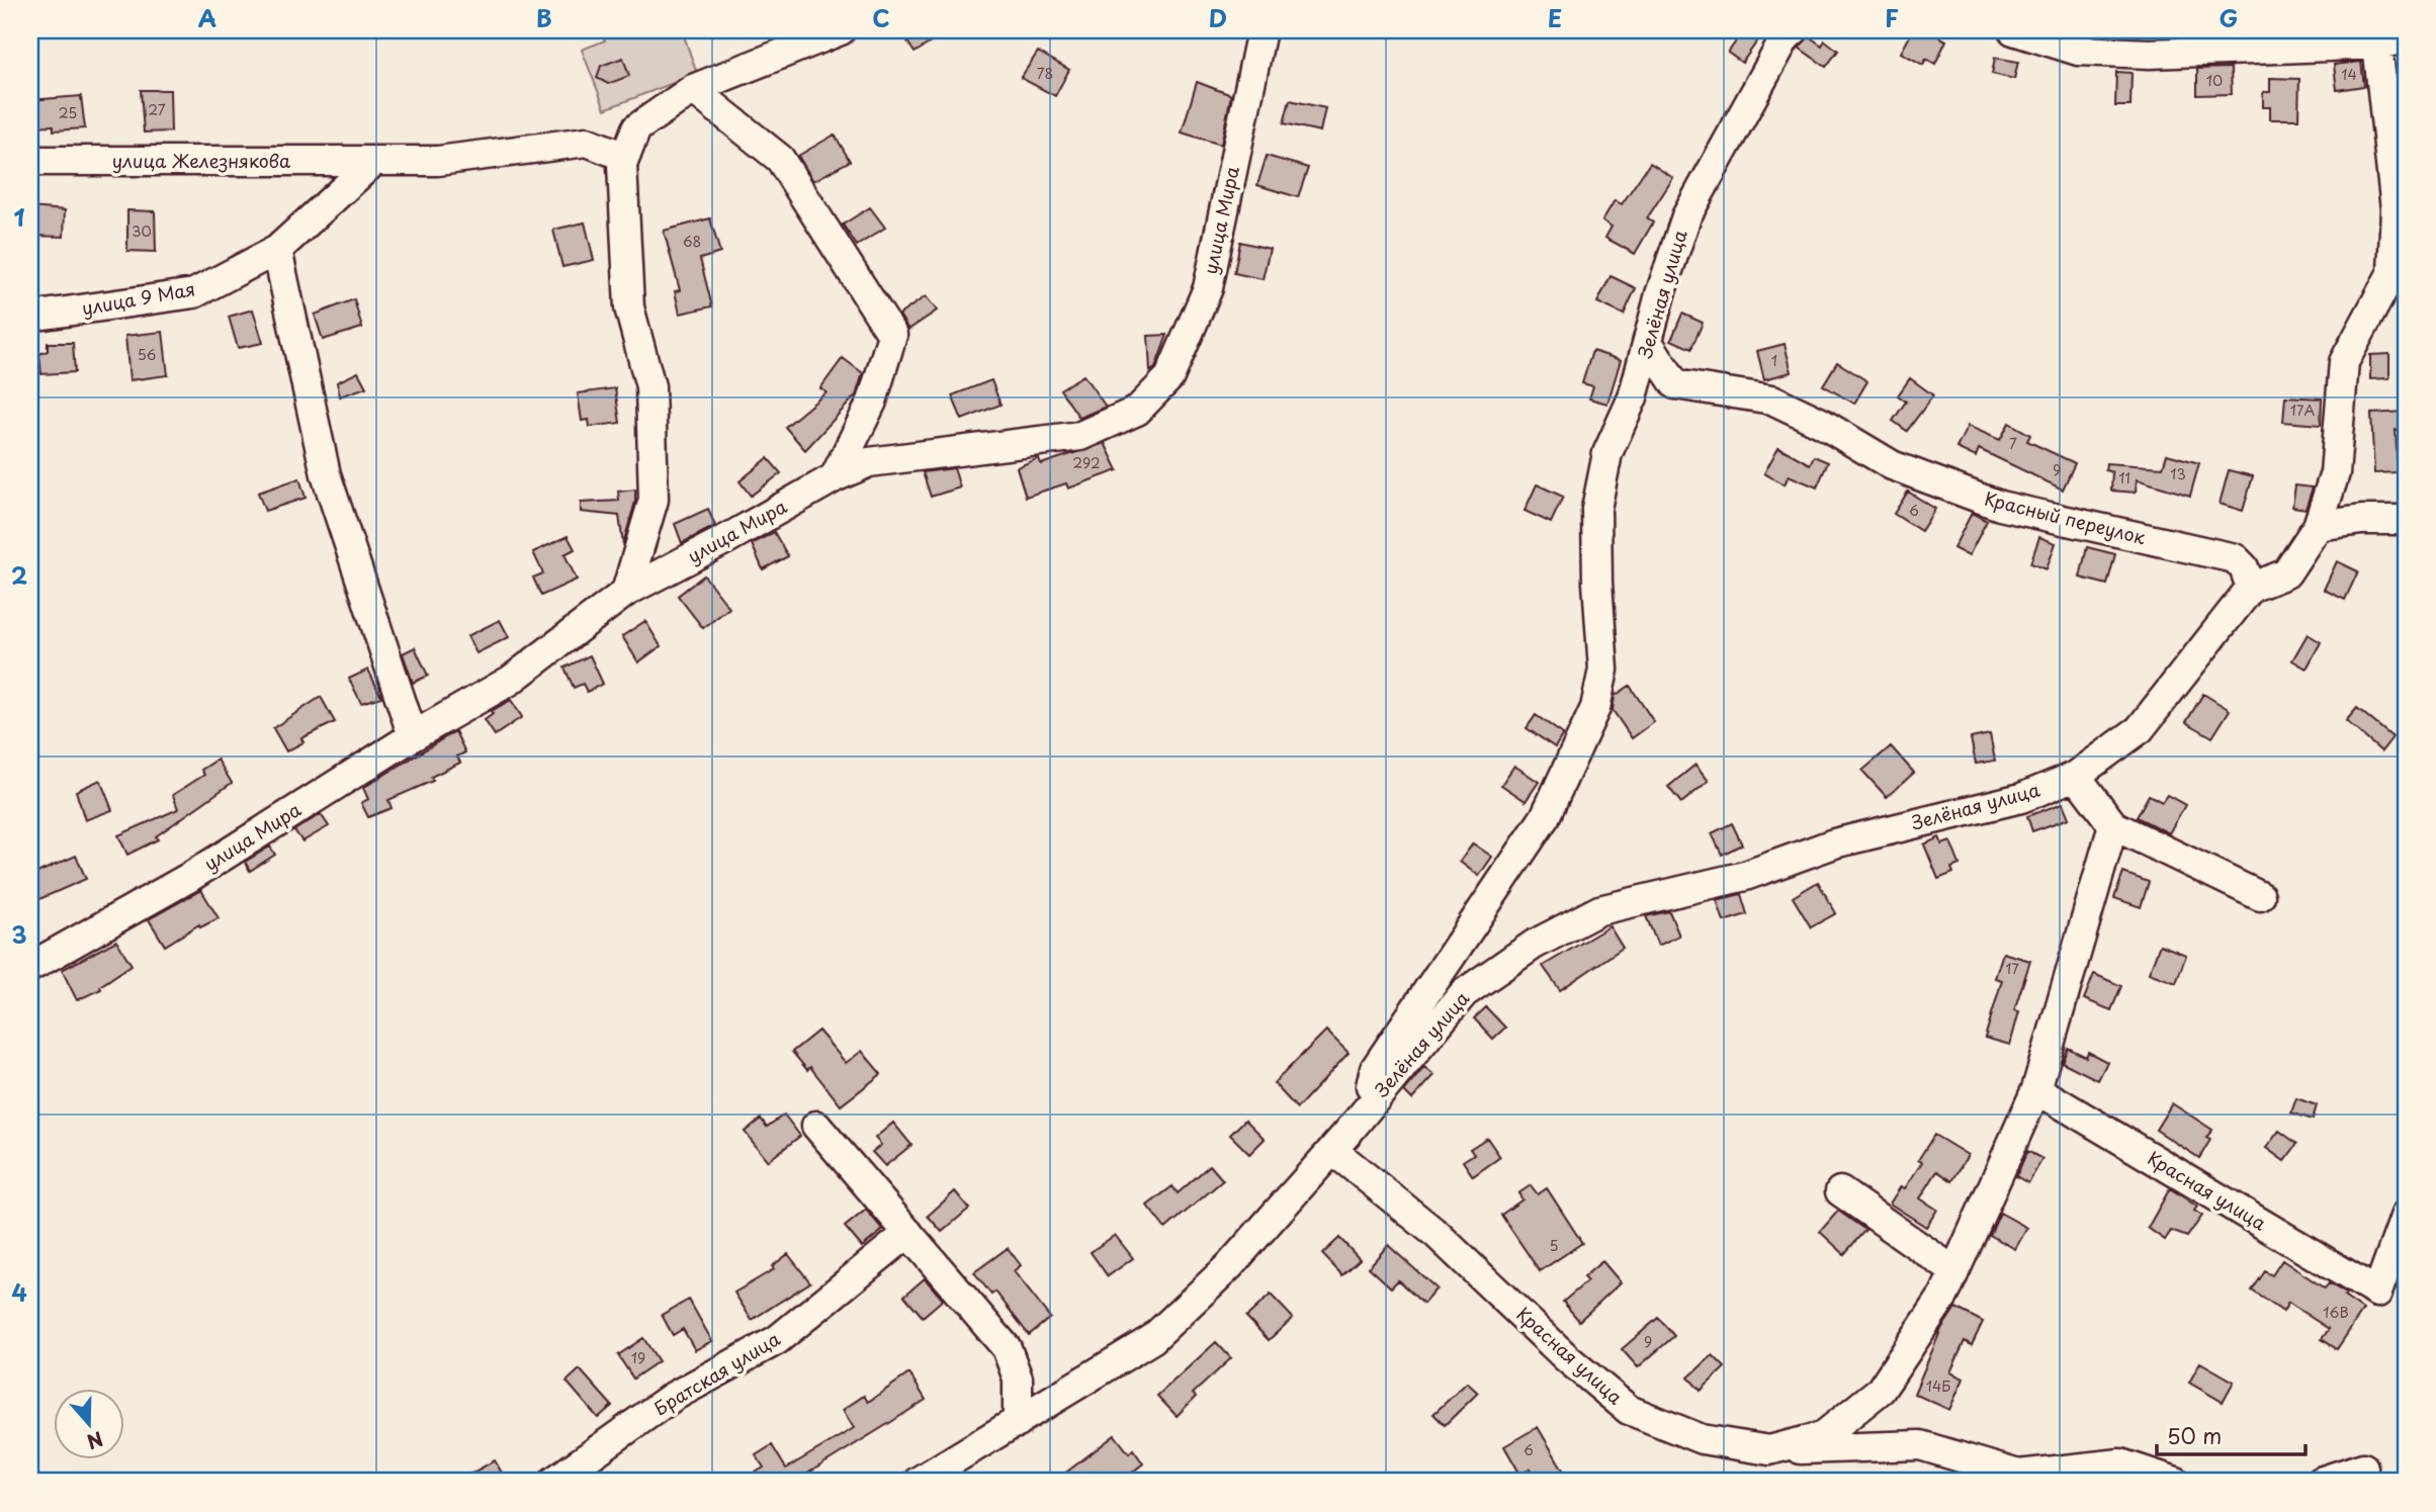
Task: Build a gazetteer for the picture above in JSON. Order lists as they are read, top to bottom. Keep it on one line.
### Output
{"streets":{"street":["улица Железнякова","улица Мира","Зелёная улица","улица 9 Мая","Красный переулок","Красная улица","Братская улица"]},"crossings":[["улица Железнякова","улица 9 Мая"],["Зелёная улица","Красный переулок"],["Зелёная улица","Красная улица"]],"house_numbers":["78","14","10","27","25","30","68","56","1","17А","7","292","9","13","11","6","17","5","16В","9","19","14Б","6"],"scale_bar":"50 m","north":"bottom","grid":{"columns":["A","B","C","D","E","F","G"],"rows":["1","2","3","4"]}}
